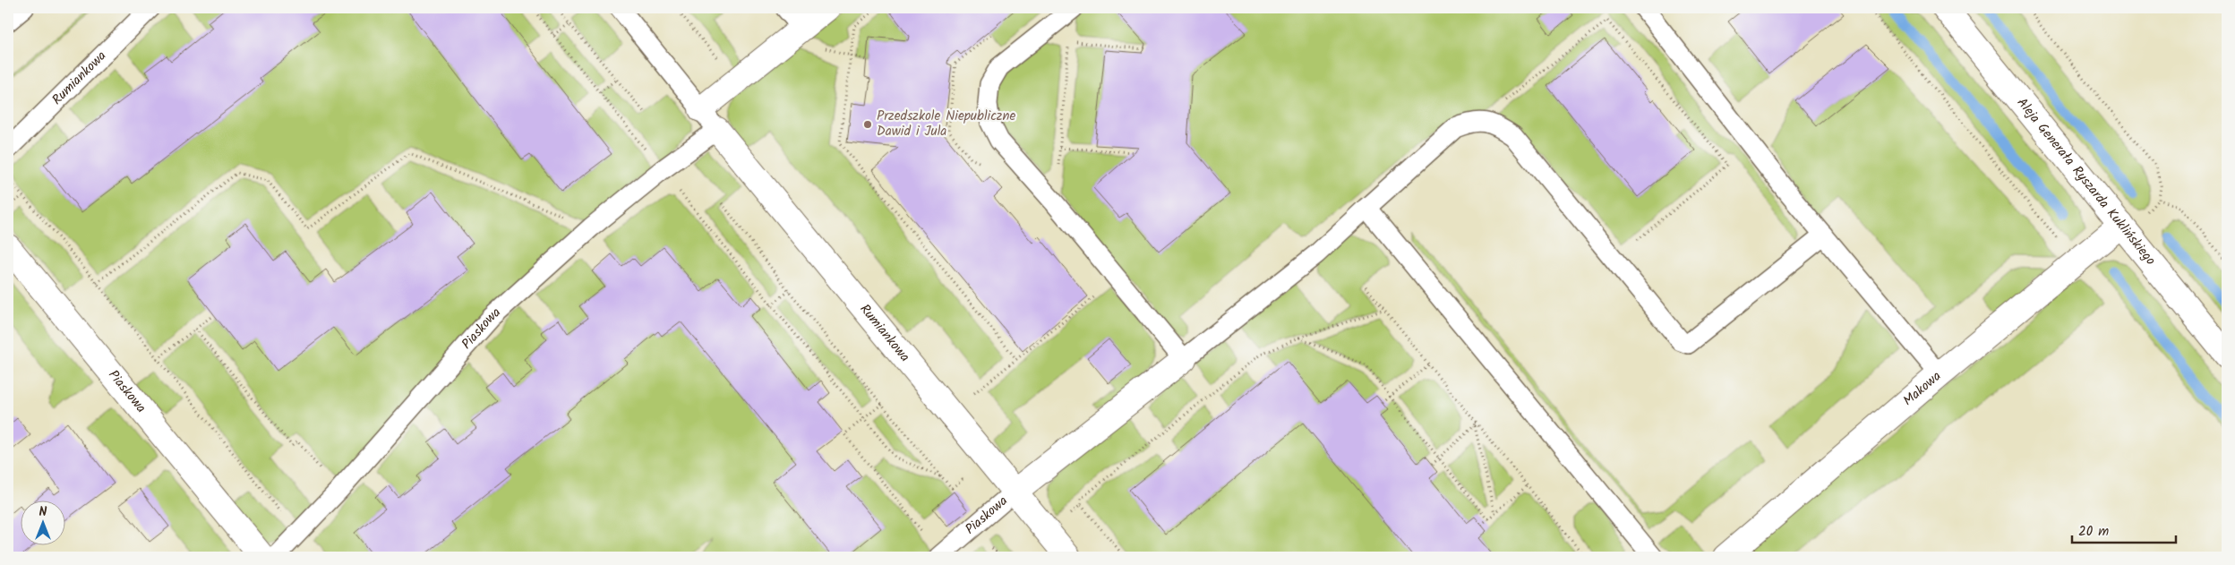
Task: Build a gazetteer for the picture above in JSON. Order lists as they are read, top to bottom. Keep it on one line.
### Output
{"streets":{"street":["Rumiankowa","Aleja Generała Ryszarda Kuklińskiego","Piaskowa","Makowa"]},"crossings":[["Rumiankowa","Piaskowa"],["Aleja Generała Ryszarda Kuklińskiego","Makowa"]],"places":["Przedszkole Niepubliczne Dawid i Jula"],"scale_bar":"20 m","north":"top"}
